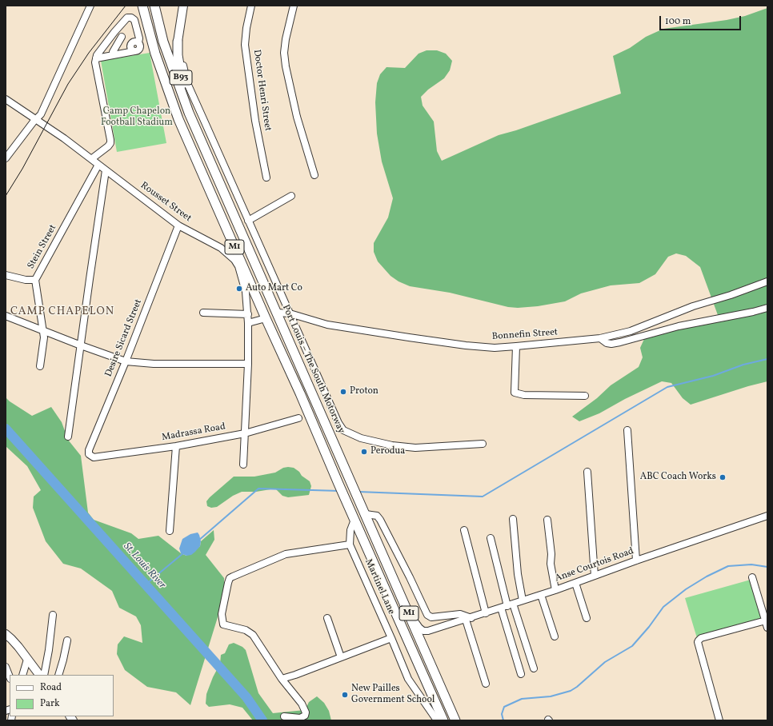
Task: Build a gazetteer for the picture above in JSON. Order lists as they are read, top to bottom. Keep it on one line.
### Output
{"streets":{"highway":["B93","M1","Port Louis – The South Motorway"],"street":["Doctor Henri Street","Rousset Street","Stein Street","Bonnefin Street","Desire Sicard Street","Madrassa Road","Anse Courtois Road","Martinel Lane"]},"crossings":[["B93","Port Louis – The South Motorway"],["Rousset Street","Stein Street"],["Rousset Street","Desire Sicard Street"],["Rousset Street","Madrassa Road"],["Bonnefin Street","Port Louis – The South Motorway"],["Desire Sicard Street","Madrassa Road"]],"districts":["CAMP CHAPELON"],"water":["St. Louis River"],"parks":["Camp Chapelon Football Stadium"],"places":["Auto Mart Co","Proton","Perodua","ABC Coach Works","New Pailles Government School"],"legend":["Road","Park"],"scale_bar":"100 m"}
